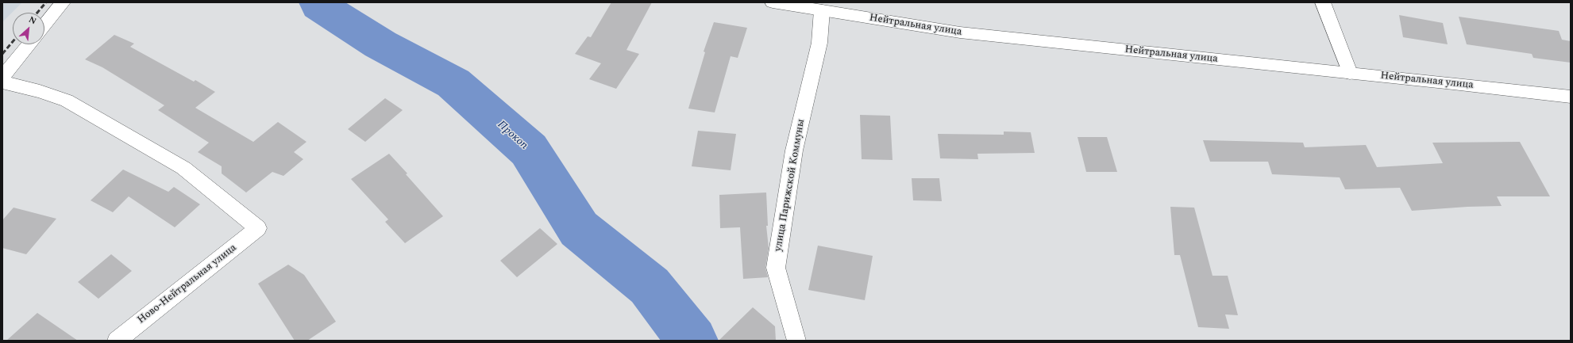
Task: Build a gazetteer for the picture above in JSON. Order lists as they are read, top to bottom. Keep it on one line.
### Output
{"streets":{"street":["Нейтральная улица","улица Парижской Коммуны","Ново-Нейтральная улица"]},"crossings":[["Нейтральная улица","улица Парижской Коммуны"]],"water":["Прокоп"],"north":"top right"}
